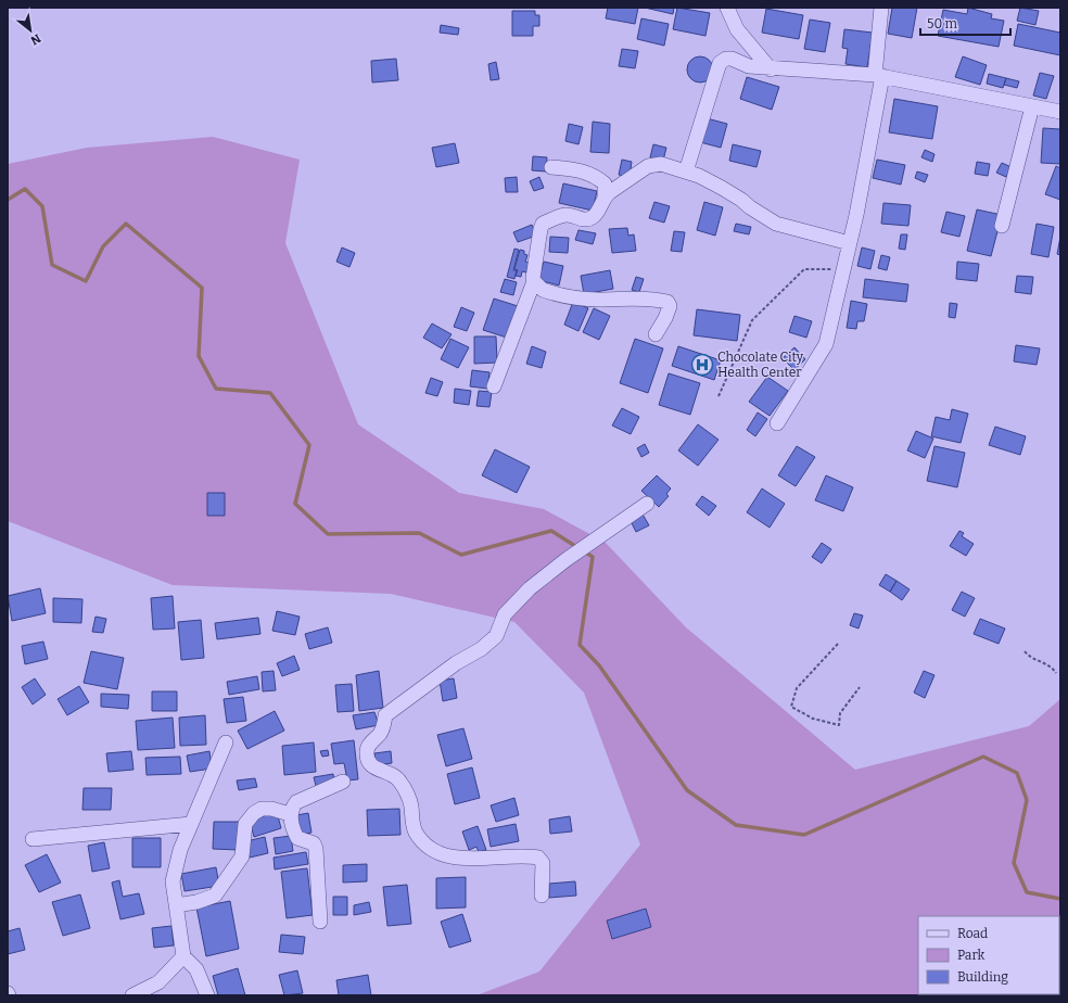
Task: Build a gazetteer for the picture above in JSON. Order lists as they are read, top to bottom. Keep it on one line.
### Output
{"places":{"hospital":["Chocolate City Health Center"]},"legend":["Road","Park","Building"],"scale_bar":"50 m","north":"bottom right"}
